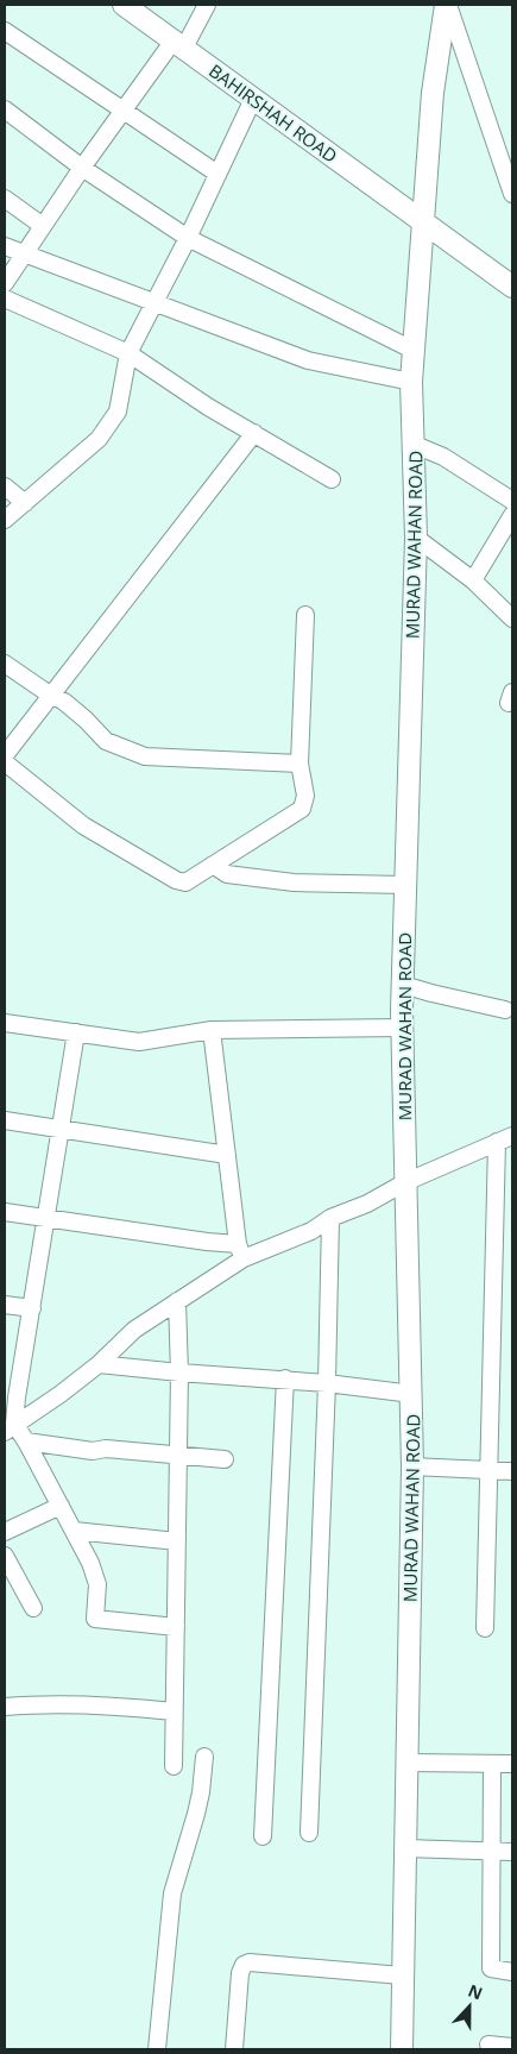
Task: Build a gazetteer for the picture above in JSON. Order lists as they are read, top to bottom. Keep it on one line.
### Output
{"streets":{"street":["BAHIRSHAH ROAD","MURAD WAHAN ROAD"]},"crossings":[["BAHIRSHAH ROAD","MURAD WAHAN ROAD"]],"north":"top"}
